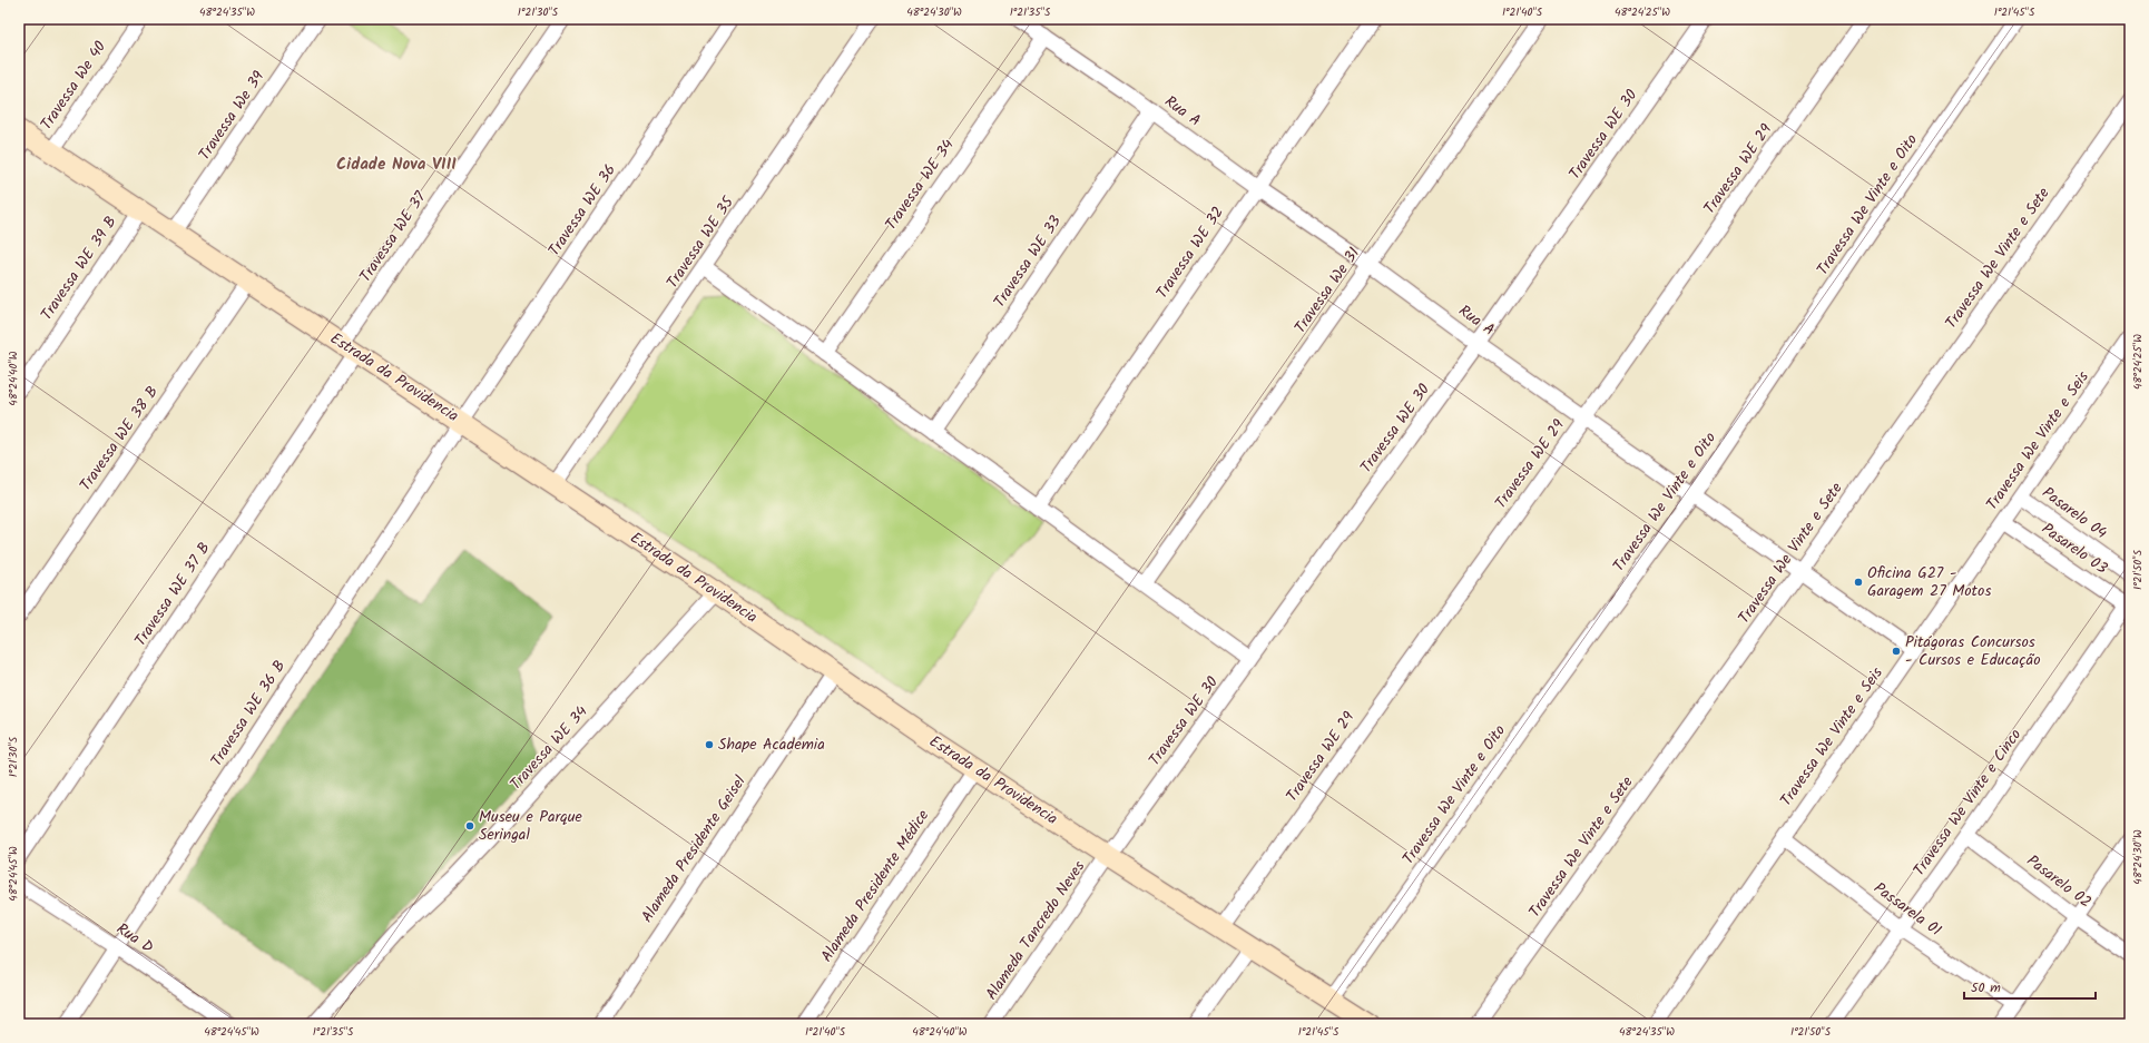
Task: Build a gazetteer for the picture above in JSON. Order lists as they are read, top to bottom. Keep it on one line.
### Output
{"streets":{"main road":["Estrada da Providencia"],"street":["Travessa We 40","Rua A","Travessa We 39","Travessa WE 30","Travessa WE 29","Travessa WE 34","Travessa We Vinte e Oito","Travessa WE 36","Travessa WE 37","Travessa WE 35","Travessa WE 32","Travessa We Vinte e Sete","Travessa WE 33","Travessa WE 39 B","Travessa We 31","Travessa WE 38 B","Travessa We Vinte e Seis","Pasarelo 04","Pasarelo 03","Travessa WE 37 B","Travessa WE 36 B","Travessa We Vinte e Cinco","Alameda Presidente Geisel","Pasarelo 02","Alameda Presidente Médice","Passarela 01","Alameda Tancredo Neves","Rua D"]},"crossings":[["Travessa We 40","Estrada da Providencia"],["Rua A","Travessa WE 30"],["Rua A","Travessa WE 29"],["Rua A","Travessa WE 34"],["Rua A","Travessa We Vinte e Oito"],["Rua A","Travessa WE 32"],["Rua A","Travessa We Vinte e Sete"],["Rua A","Travessa WE 33"],["Rua A","Travessa We 31"],["Rua A","Travessa We Vinte e Seis"],["Travessa We 39","Estrada da Providencia"],["Travessa WE 30","Estrada da Providencia"],["Travessa WE 30","Alameda Tancredo Neves"],["Travessa WE 29","Estrada da Providencia"],["Travessa WE 34","Estrada da Providencia"],["Travessa We Vinte e Oito","Estrada da Providencia"],["Travessa WE 36","Estrada da Providencia"],["Travessa WE 36","Travessa WE 36 B"],["Travessa WE 37","Estrada da Providencia"],["Travessa WE 37","Travessa WE 37 B"],["Travessa WE 35","Estrada da Providencia"],["Travessa WE 39 B","Estrada da Providencia"],["Estrada da Providencia","Travessa WE 38 B"],["Estrada da Providencia","Travessa WE 37 B"],["Estrada da Providencia","Travessa WE 36 B"],["Estrada da Providencia","Alameda Presidente Geisel"],["Estrada da Providencia","Alameda Presidente Médice"],["Estrada da Providencia","Alameda Tancredo Neves"],["Travessa We Vinte e Seis","Pasarelo 04"],["Travessa We Vinte e Seis","Pasarelo 03"],["Travessa We Vinte e Seis","Passarela 01"],["Pasarelo 03","Travessa We Vinte e Cinco"],["Travessa WE 36 B","Rua D"],["Travessa We Vinte e Cinco","Pasarelo 02"],["Travessa We Vinte e Cinco","Passarela 01"]],"districts":["Cidade Nova VIII"],"places":["Oficina G27 - Garagem 27 Motos","Pitágoras Concursos - Cursos e Educação","Shape Academia","Museu e Parque Seringal"],"scale_bar":"50 m","coordinates":["48°24'35\"W","1°21'30\"S","48°24'30\"W","1°21'35\"S","1°21'40\"S","48°24'25\"W","1°21'45\"S","48°24'40\"W","1°21'50\"S","48°24'45\"W"]}
